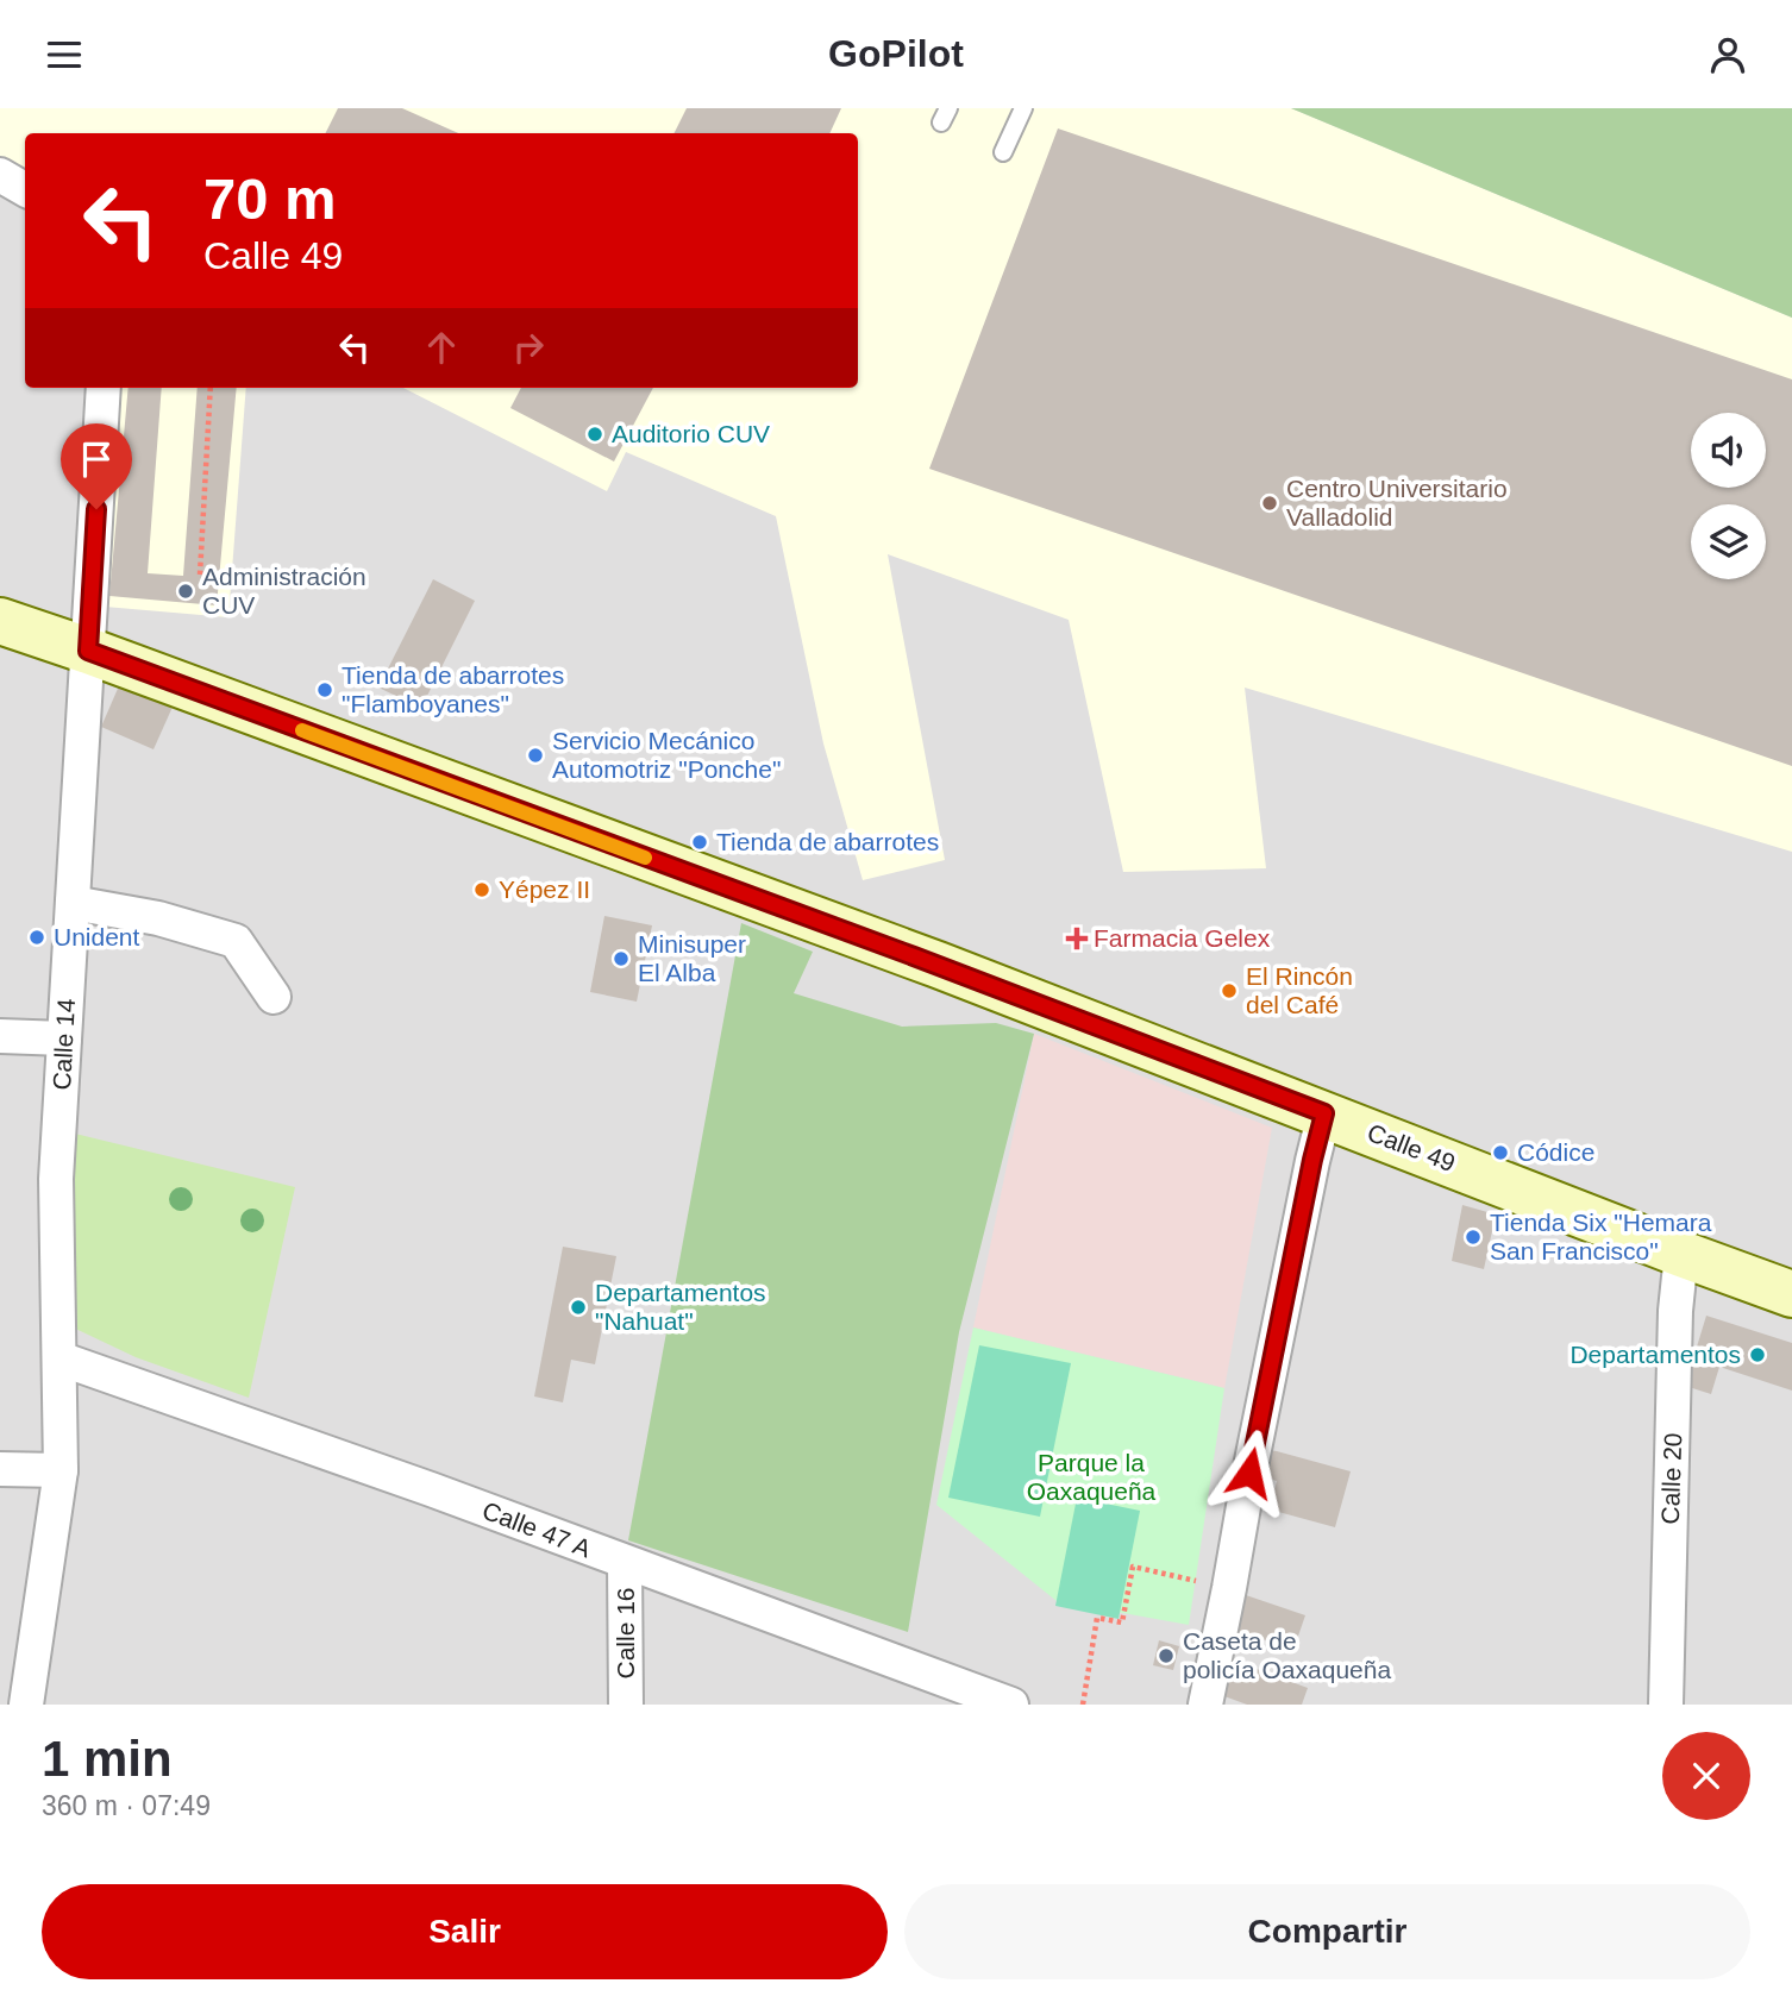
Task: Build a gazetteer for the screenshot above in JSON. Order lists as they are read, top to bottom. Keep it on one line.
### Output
{"streets":{"street":["Calle 14","Calle 49","Calle 20","Calle 47 A","Calle 16"]},"crossings":[["Calle 14","Calle 49"],["Calle 14","Calle 47 A"],["Calle 49","Calle 20"],["Calle 47 A","Calle 16"]],"parks":["Parque la Oaxaqueña"],"places":{"other":["Auditorio CUV","Centro Universitario Valladolid","Administración CUV","Tienda de abarrotes \"Flamboyanes\"","Servicio Mecánico Automotriz \"Ponche\"","Tienda de abarrotes","Yépez II","Unident","Minisuper El Alba","El Rincón del Café","Códice","Tienda Six \"Hemara San Francisco\"","Departamentos \"Nahuat\"","Departamentos","Caseta de policía Oaxaqueña"],"health":["Farmacia Gelex"]},"page":{"header":"GoPilot","turn":["70 m","Calle 49"],"heading":["1 min","360 m · 07:49"],"buttons":["Salir","Compartir"]}}
